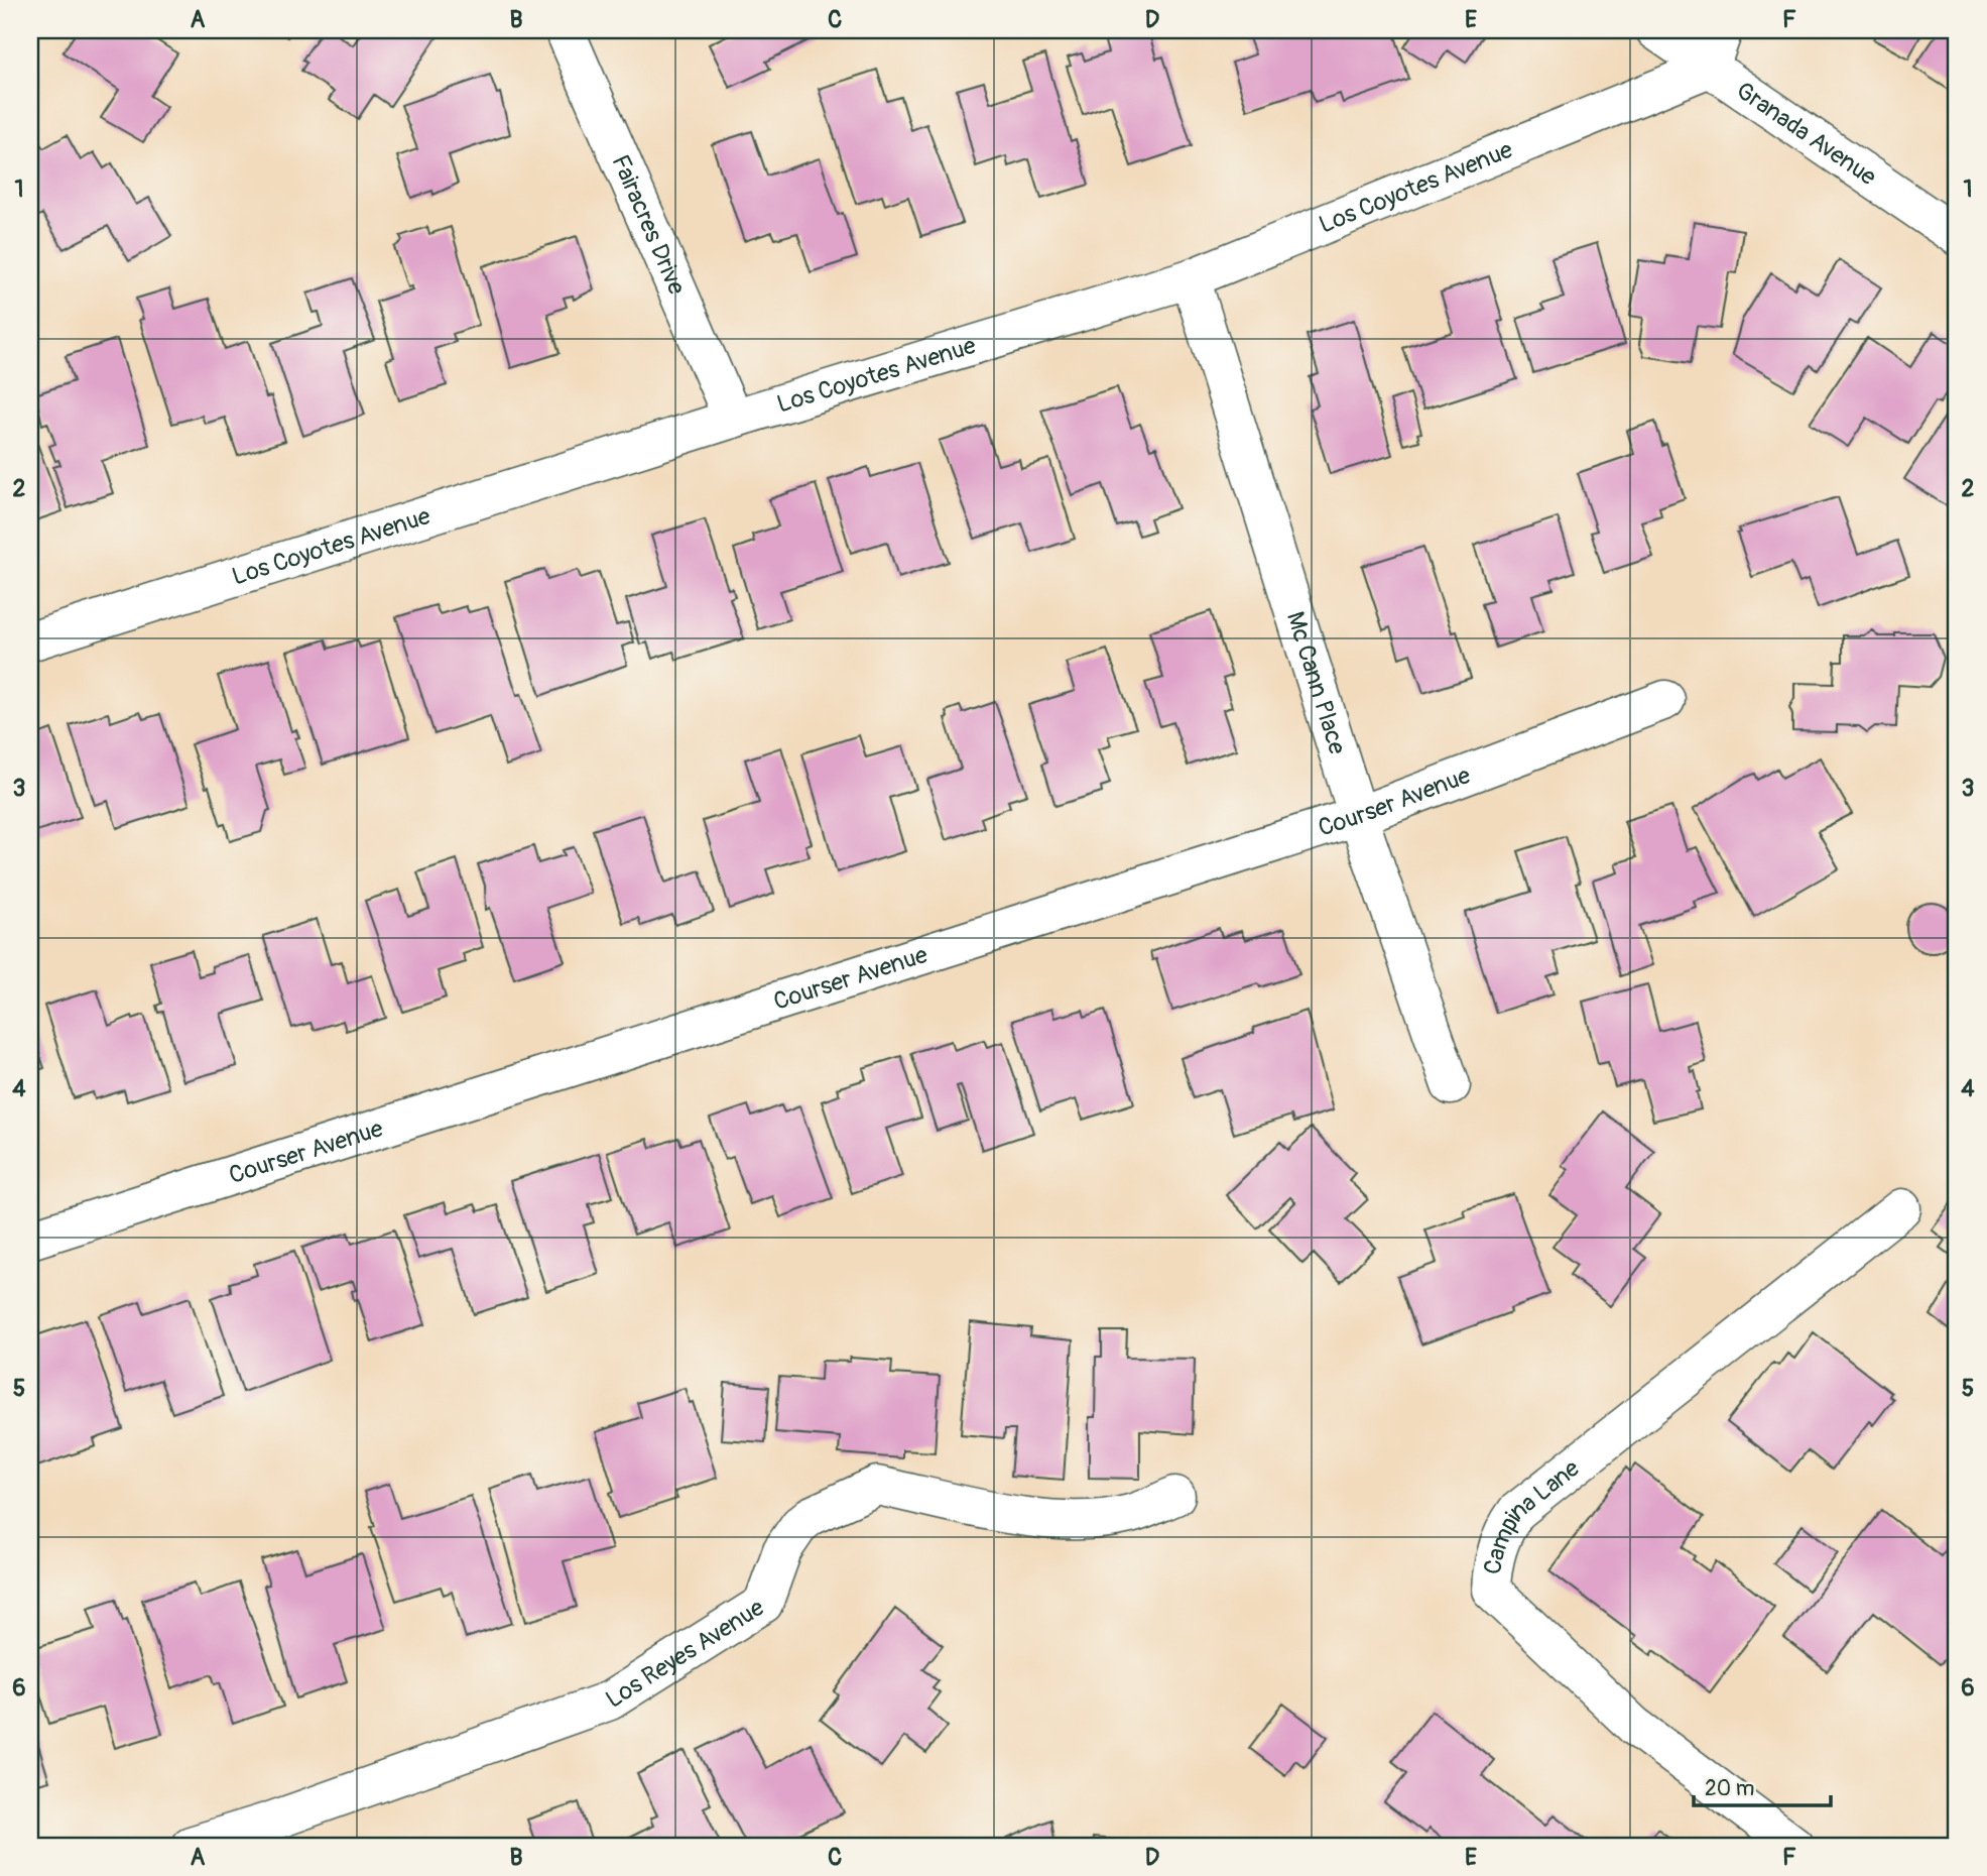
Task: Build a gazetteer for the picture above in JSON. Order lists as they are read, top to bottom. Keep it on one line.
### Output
{"streets":{"street":["Granada Avenue","Los Coyotes Avenue","Fairacres Drive","Mc Cann Place","Courser Avenue","Campina Lane","Los Reyes Avenue"]},"crossings":[["Granada Avenue","Los Coyotes Avenue"],["Los Coyotes Avenue","Fairacres Drive"],["Los Coyotes Avenue","Mc Cann Place"],["Mc Cann Place","Courser Avenue"]],"scale_bar":"20 m","grid":{"columns":["A","B","C","D","E","F"],"rows":["1","2","3","4","5","6"]}}
